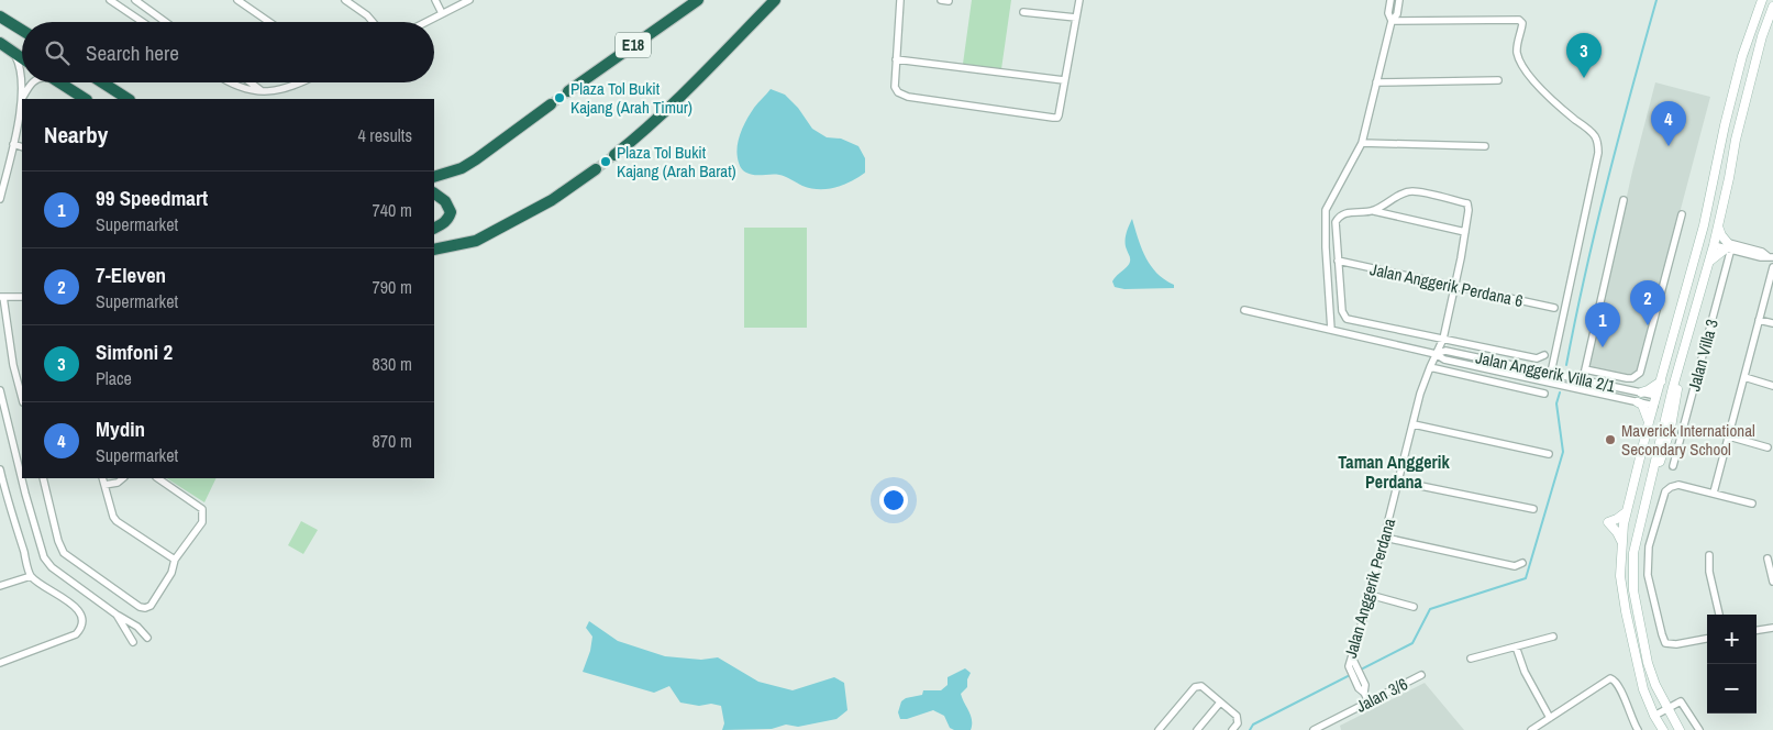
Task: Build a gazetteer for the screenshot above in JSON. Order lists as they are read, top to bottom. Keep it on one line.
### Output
{"streets":{"highway":["E18"],"street":["Jalan Anggerik Perdana 6","Jalan Villa 3","Jalan Anggerik Villa 2/1","Jalan Anggerik Perdana","Jalan 3/6"]},"crossings":[["Jalan Anggerik Perdana 6","Jalan Anggerik Perdana"],["Jalan Anggerik Villa 2/1","Jalan Anggerik Perdana"],["Jalan Anggerik Perdana","Jalan 3/6"]],"districts":["Taman Anggerik Perdana"],"places":["Plaza Tol Bukit Kajang (Arah Timur)","Plaza Tol Bukit Kajang (Arah Barat)","Maverick International Secondary School"],"page":{"search":"Search here","pins":["3","4","2","1"],"heading":["Nearby","4 results"],"list":[{"mark":"1","name":"99 Speedmart","note":"Supermarket","value":"740 m"},{"mark":"2","name":"7-Eleven","note":"Supermarket","value":"790 m"},{"mark":"3","name":"Simfoni 2","note":"Place","value":"830 m"},{"mark":"4","name":"Mydin","note":"Supermarket","value":"870 m"}],"map_buttons":["+","−"]}}
